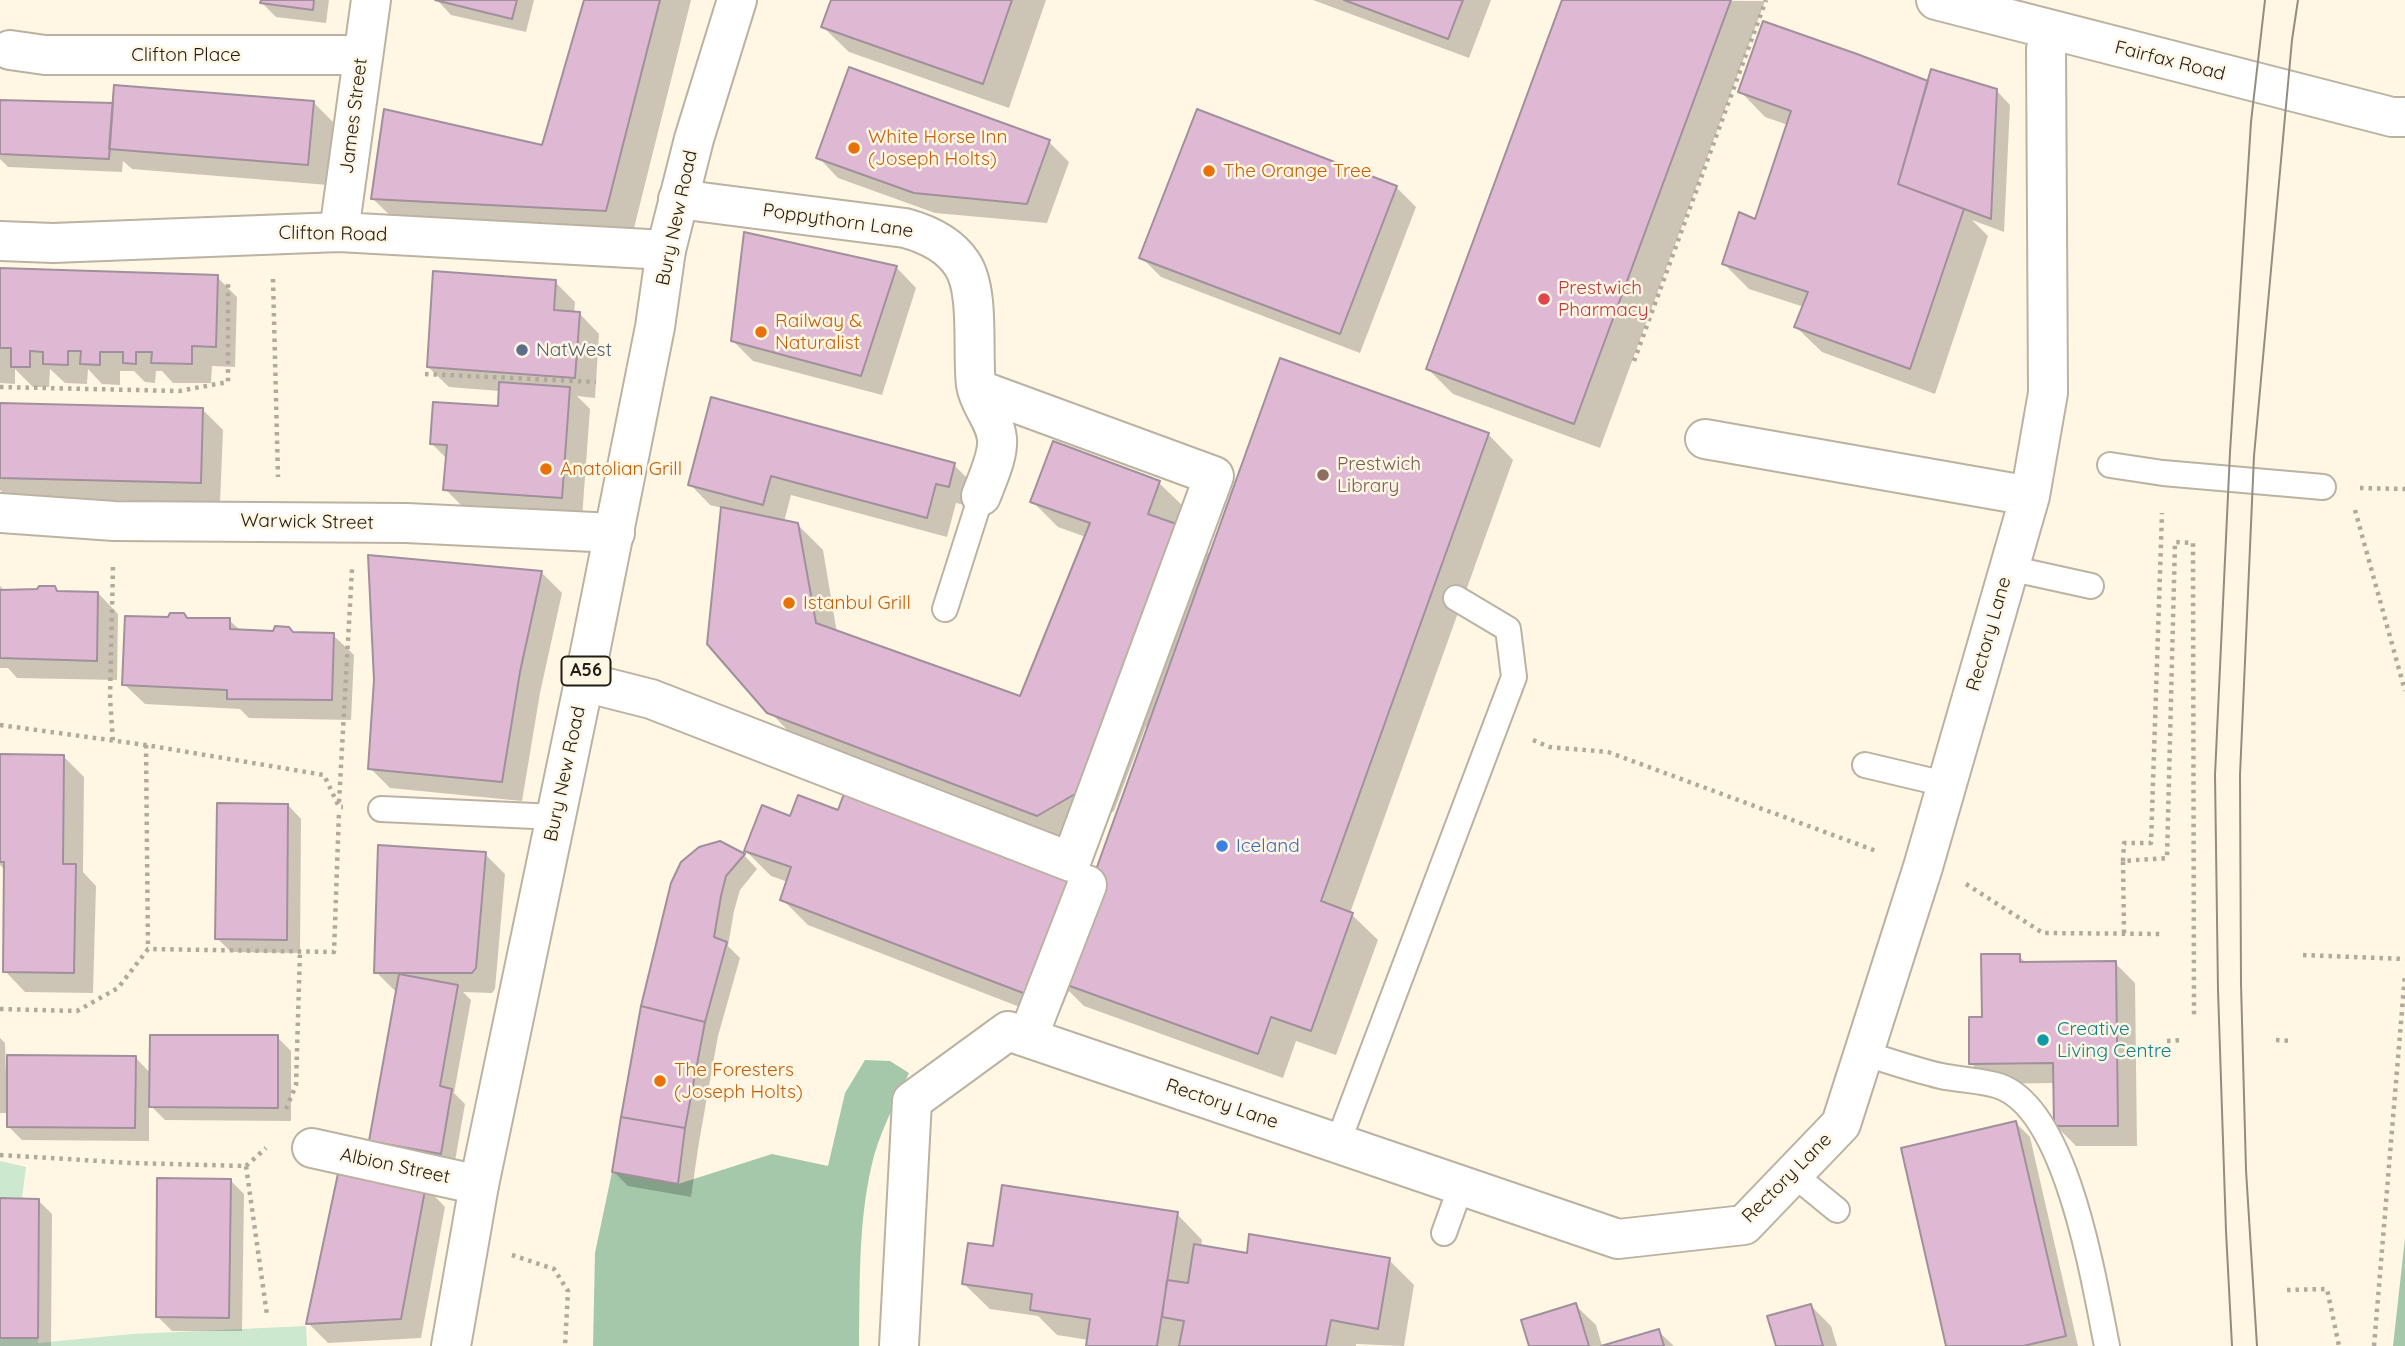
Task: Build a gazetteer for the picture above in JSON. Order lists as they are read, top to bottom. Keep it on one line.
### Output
{"streets":{"main road":["Clifton Place","Fairfax Road","James Street","Bury New Road","Poppythorn Lane","Clifton Road","Warwick Street","Rectory Lane","A56","Albion Street"]},"crossings":[["Clifton Place","James Street"],["Fairfax Road","Rectory Lane"],["James Street","Clifton Road"],["Bury New Road","Poppythorn Lane"],["Bury New Road","Clifton Road"],["Bury New Road","Warwick Street"],["Bury New Road","Albion Street"]],"places":["White Horse Inn (Joseph Holts)","The Orange Tree","Prestwich Pharmacy","Railway & Naturalist","NatWest","Anatolian Grill","Prestwich Library","Istanbul Grill","Iceland","Creative Living Centre","The Foresters (Joseph Holts)"]}
